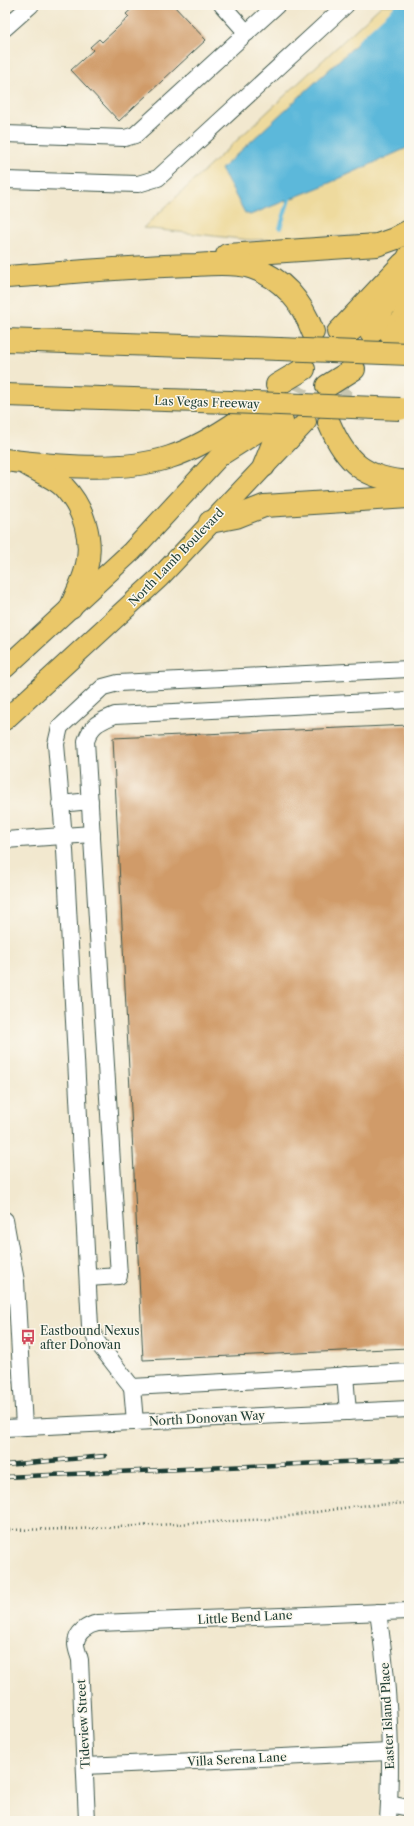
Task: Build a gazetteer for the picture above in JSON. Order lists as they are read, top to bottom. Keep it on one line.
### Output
{"streets":{"highway":["Las Vegas Freeway"],"main road":["North Lamb Boulevard"],"street":["North Donovan Way","Little Bend Lane","Easter Island Place","Tideview Street","Villa Serena Lane"]},"crossings":[["Little Bend Lane","Easter Island Place"],["Little Bend Lane","Tideview Street"],["Easter Island Place","Villa Serena Lane"],["Tideview Street","Villa Serena Lane"]],"places":{"bus stop":["Eastbound Nexus after Donovan"]}}
